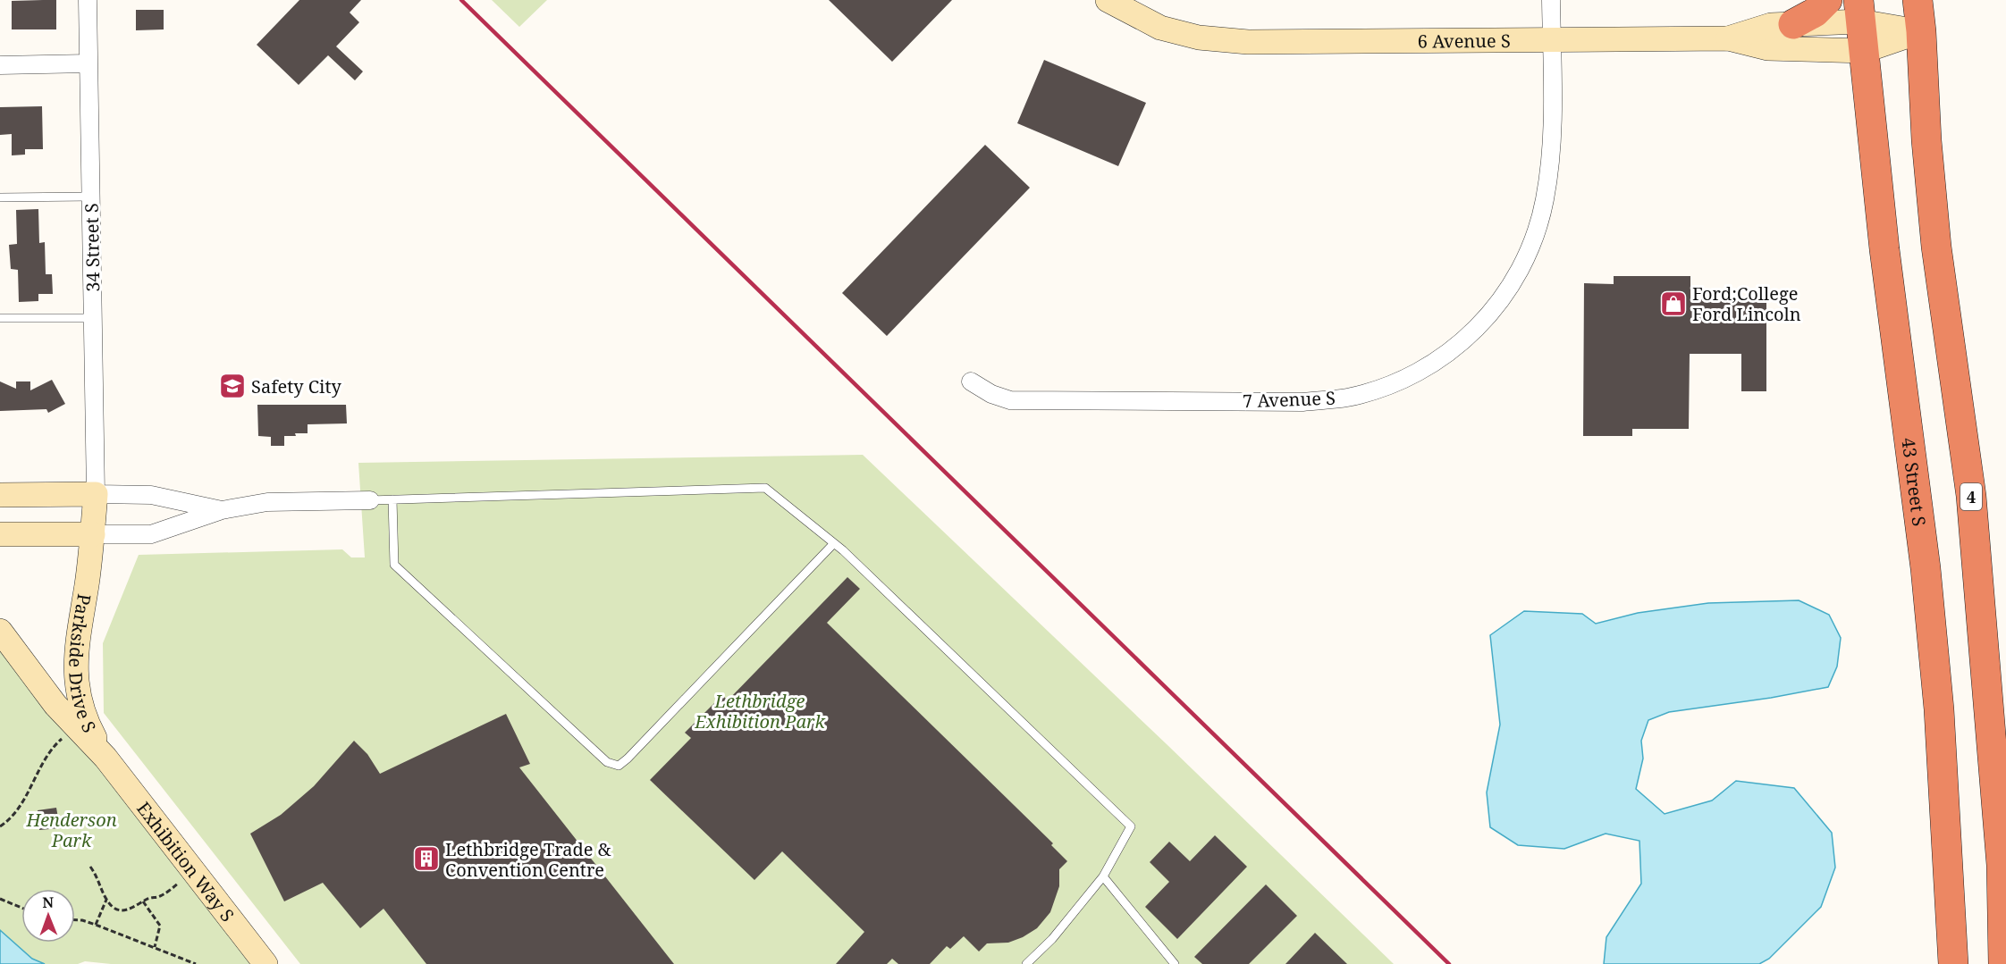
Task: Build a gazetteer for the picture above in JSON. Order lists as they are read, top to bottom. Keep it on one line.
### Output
{"streets":{"highway":["43 Street S","4"],"street":["6 Avenue S","34 Street S","7 Avenue S","Parkside Drive S","Exhibition Way S"]},"crossings":[["6 Avenue S","7 Avenue S"],["6 Avenue S","43 Street S"],["6 Avenue S","4"],["34 Street S","Parkside Drive S"],["Parkside Drive S","Exhibition Way S"]],"parks":["Lethbridge Exhibition Park","Henderson Park"],"places":{"shop":["Ford;College Ford Lincoln"],"school or university":["Safety City"],"building":["Lethbridge Trade & Convention Centre"]},"north":"top"}
